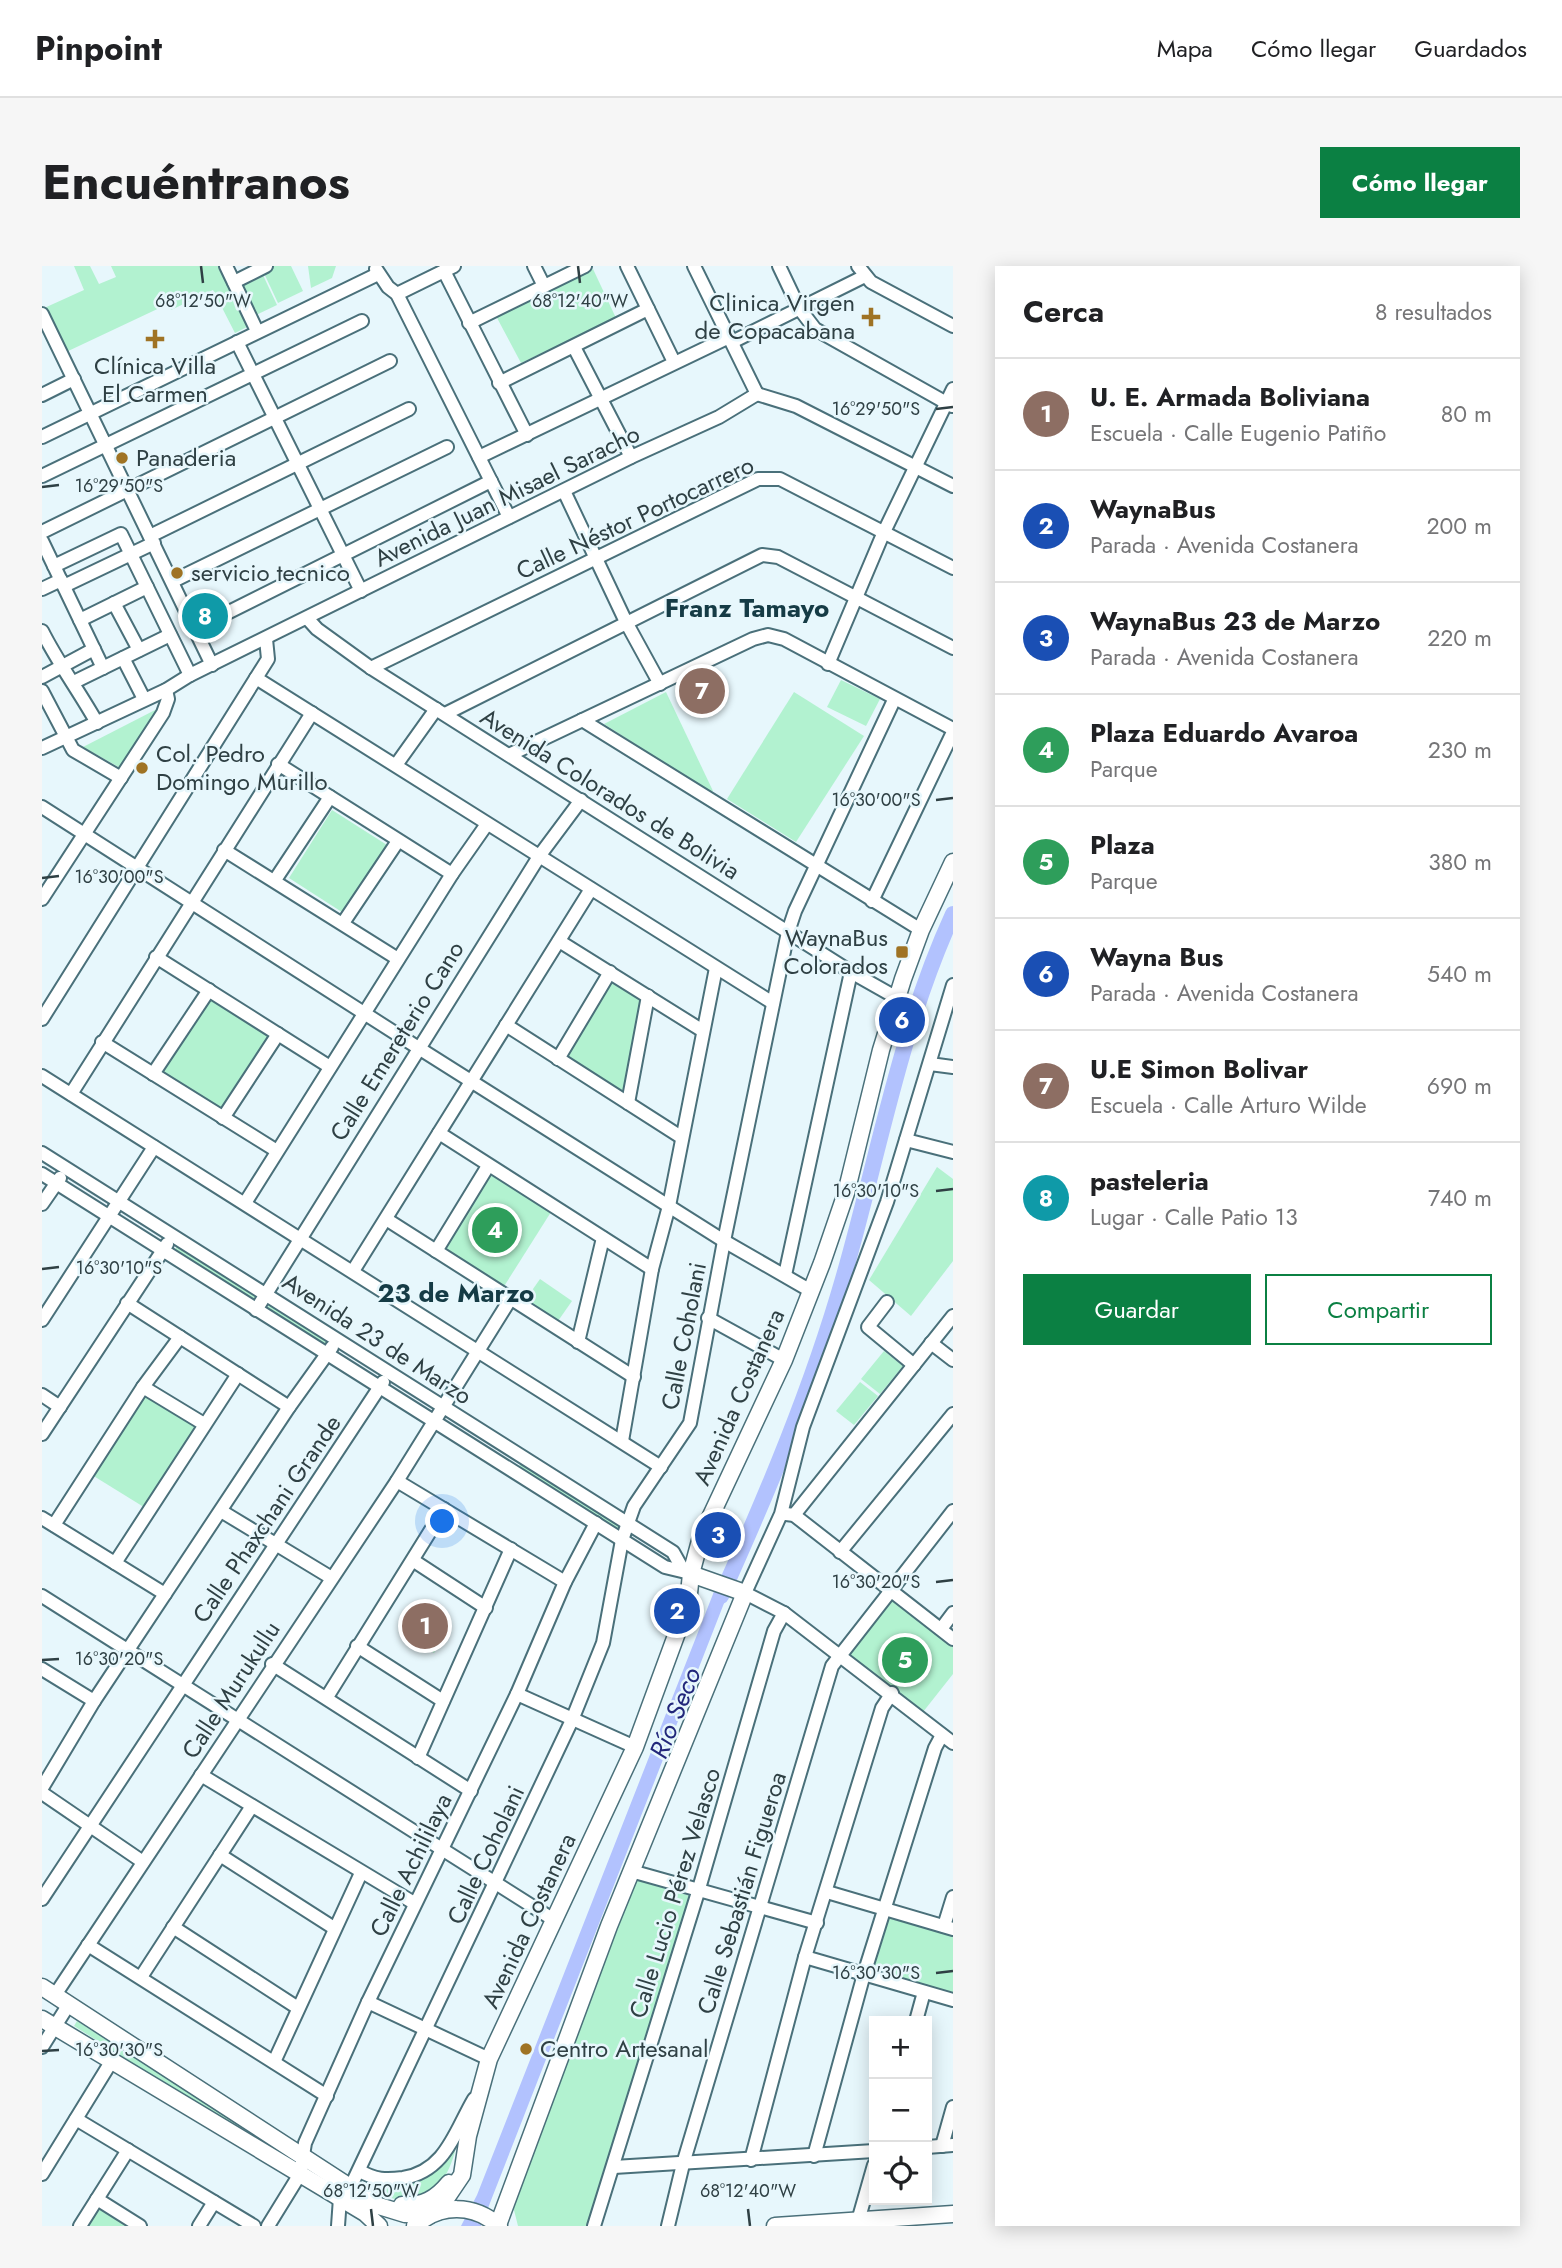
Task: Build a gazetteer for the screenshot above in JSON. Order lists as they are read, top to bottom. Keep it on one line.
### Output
{"streets":{"main road":["Avenida Costanera"],"street":["Avenida Juan Misael Saracho","Calle Néstor Portocarrero","Avenida Colorados de Bolivia","Calle Emereterio Cano","Calle Coholani","Avenida 23 de Marzo","Calle Phaxchani Grande","Calle Murukullu","Calle Achililaya","Calle Lucio Pérez Velasco","Calle Sebastián Figueroa"]},"crossings":[["Avenida Juan Misael Saracho","Avenida Colorados de Bolivia"],["Calle Néstor Portocarrero","Avenida Colorados de Bolivia"],["Avenida Colorados de Bolivia","Calle Emereterio Cano"],["Avenida Colorados de Bolivia","Calle Coholani"],["Avenida Colorados de Bolivia","Avenida Costanera"],["Calle Emereterio Cano","Avenida 23 de Marzo"],["Calle Coholani","Avenida 23 de Marzo"],["Avenida 23 de Marzo","Avenida Costanera"],["Avenida 23 de Marzo","Calle Phaxchani Grande"],["Avenida 23 de Marzo","Calle Murukullu"],["Avenida 23 de Marzo","Calle Achililaya"]],"districts":["Franz Tamayo","23 de Marzo"],"water":["Río Seco"],"places":{"health":["Clinica Virgen de Copacabana","Clínica Villa El Carmen"],"other":["Panaderia","servicio tecnico","Col. Pedro Domingo Murillo","Centro Artesanal"],"transit":["WaynaBus Colorados"]},"page":{"header":"Pinpoint","nav":["Mapa","Cómo llegar","Guardados"],"title":"Encuéntranos","buttons":["Cómo llegar",["Guardar","Compartir"]],"heading":["Cerca","8 resultados"],"list":[{"mark":"1","name":"U. E. Armada Boliviana","note":"Escuela · Calle Eugenio Patiño","value":"80 m"},{"mark":"2","name":"WaynaBus","note":"Parada · Avenida Costanera","value":"200 m"},{"mark":"3","name":"WaynaBus 23 de Marzo","note":"Parada · Avenida Costanera","value":"220 m"},{"mark":"4","name":"Plaza Eduardo Avaroa","note":"Parque","value":"230 m"},{"mark":"5","name":"Plaza","note":"Parque","value":"380 m"},{"mark":"6","name":"Wayna Bus","note":"Parada · Avenida Costanera","value":"540 m"},{"mark":"7","name":"U.E Simon Bolivar","note":"Escuela · Calle Arturo Wilde","value":"690 m"},{"mark":"8","name":"pasteleria","note":"Lugar · Calle Patio 13","value":"740 m"}],"pins":["8","7","6","4","3","2","1","5"],"map_buttons":["+","−"]},"coordinates":["68°12'50\"W","68°12'40\"W","16°29'50\"S","16°30'00\"S","16°30'10\"S","16°30'20\"S","16°30'30\"S"]}
